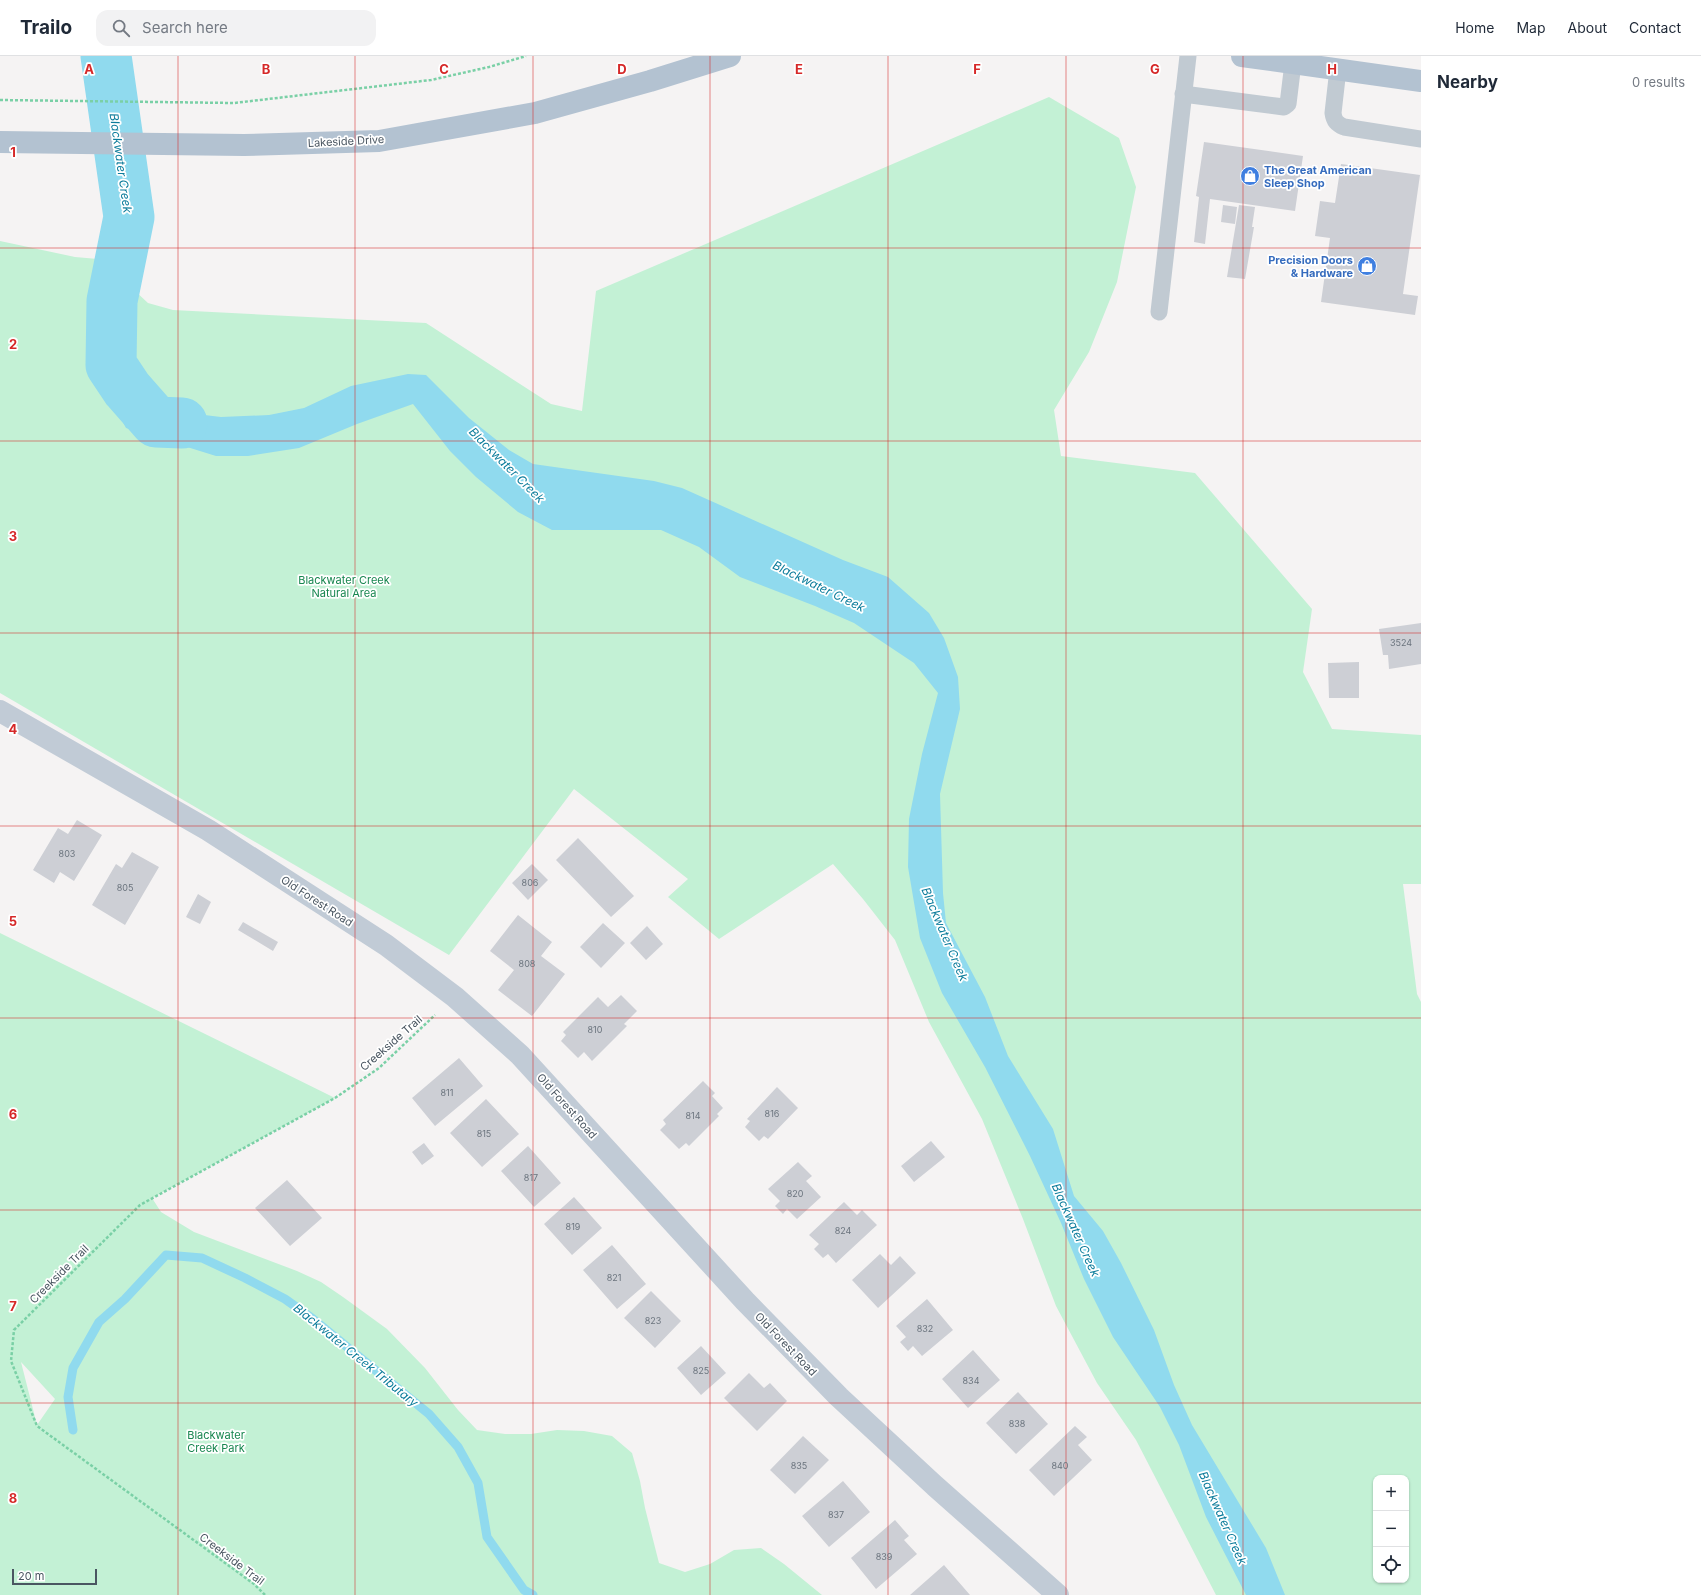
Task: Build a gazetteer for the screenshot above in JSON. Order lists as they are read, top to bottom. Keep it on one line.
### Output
{"streets":{"main road":["Lakeside Drive","Old Forest Road"],"path":["Creekside Trail"]},"water":["Blackwater Creek","Blackwater Creek Tributary"],"parks":["Blackwater Creek Natural Area","Blackwater Creek Park"],"places":{"shop":["The Great American Sleep Shop","Precision Doors & Hardware"]},"house_numbers":["3524","803","806","805","808","810","811","816","814","815","817","820","819","824","821","823","832","825","834","838","835","840","837","839"],"scale_bar":"20 m","page":{"header":"Trailo","search":"Search here","nav":["Home","Map","About","Contact"],"heading":["Nearby","0 results"],"map_buttons":["+","−"],"scale":"20 m"},"grid":{"columns":["A","B","C","D","E","F","G","H"],"rows":["1","2","3","4","5","6","7","8"]}}
